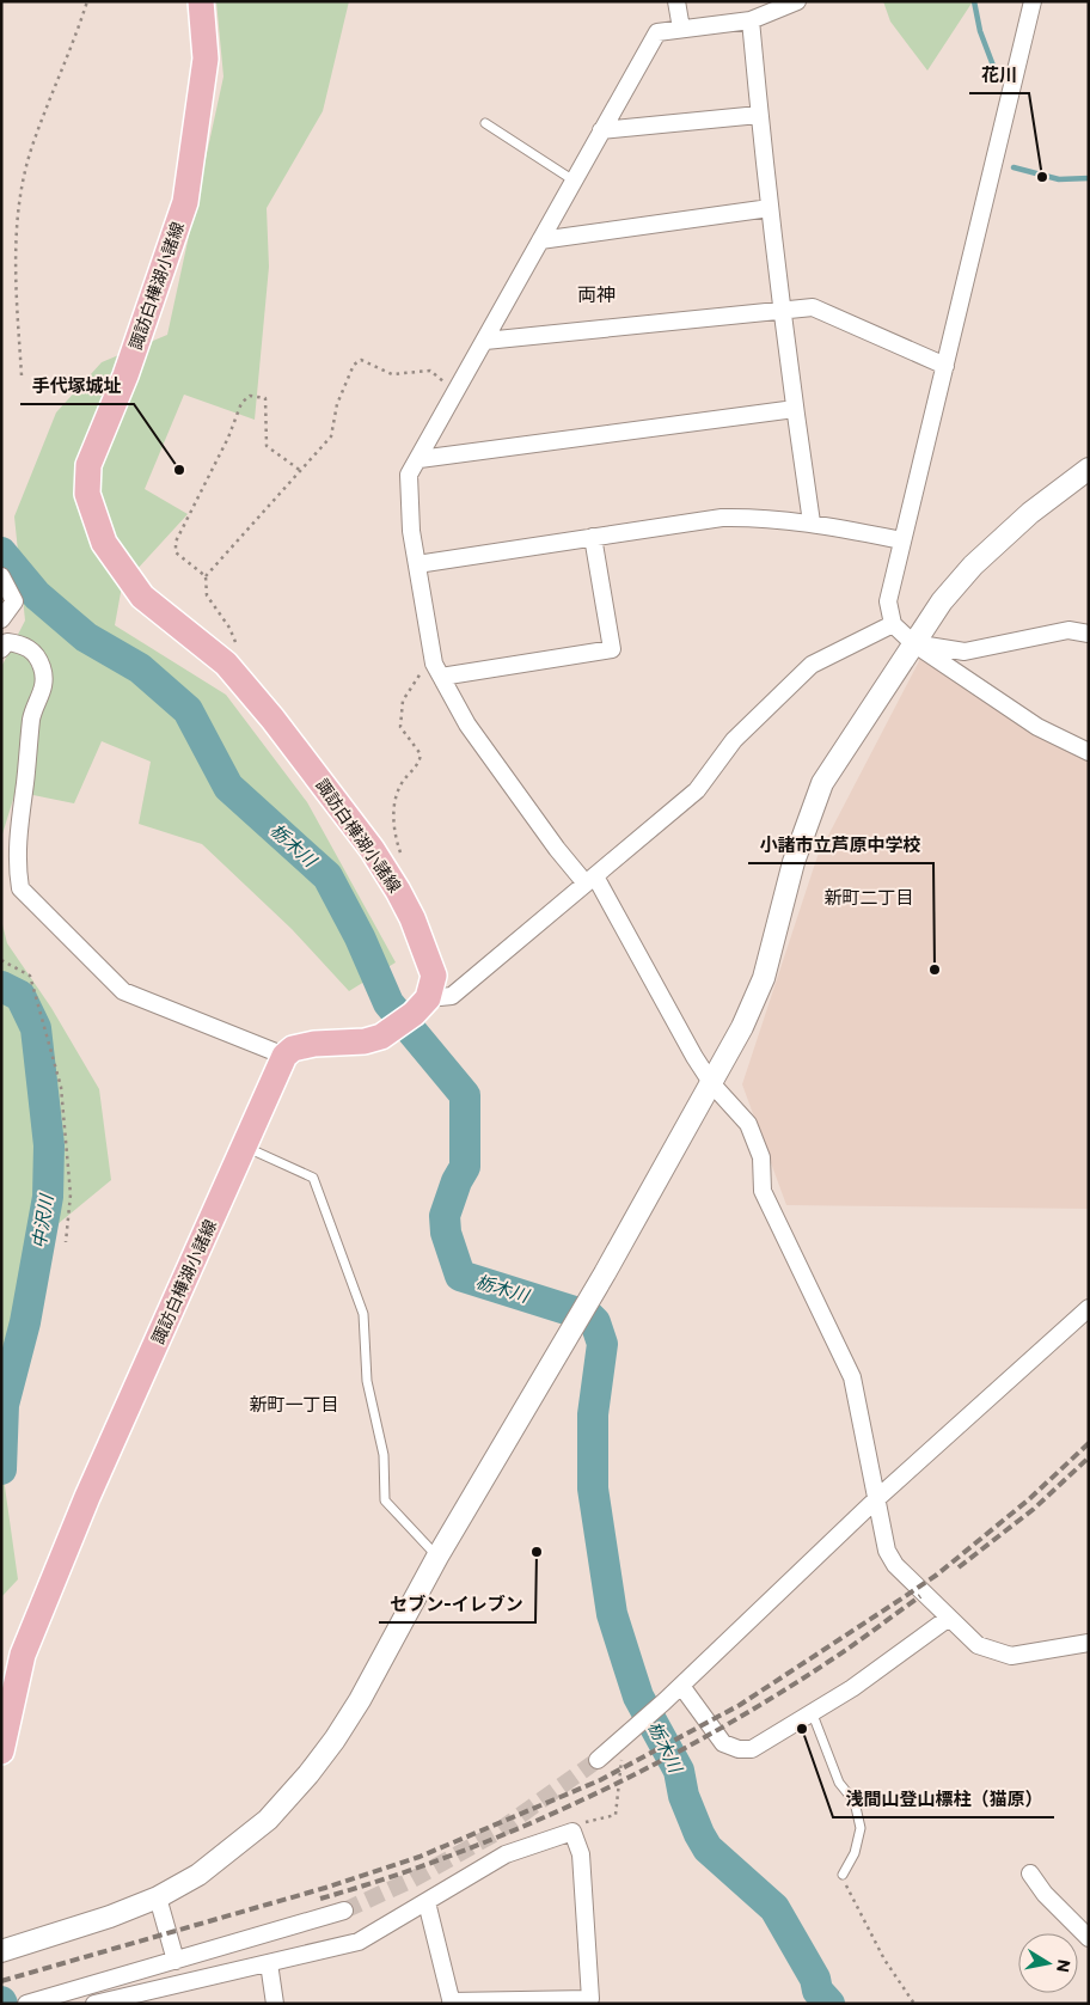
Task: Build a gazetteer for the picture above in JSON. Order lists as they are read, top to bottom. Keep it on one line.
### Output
{"streets":{"main road":["諏訪白樺湖小諸線"]},"districts":["両神","新町二丁目","新町一丁目"],"water":["栃木川","中沢川"],"places":["花川","手代塚城址","小諸市立芦原中学校","セブン-イレブン","浅間山登山標柱（猫原）"],"north":"right"}
